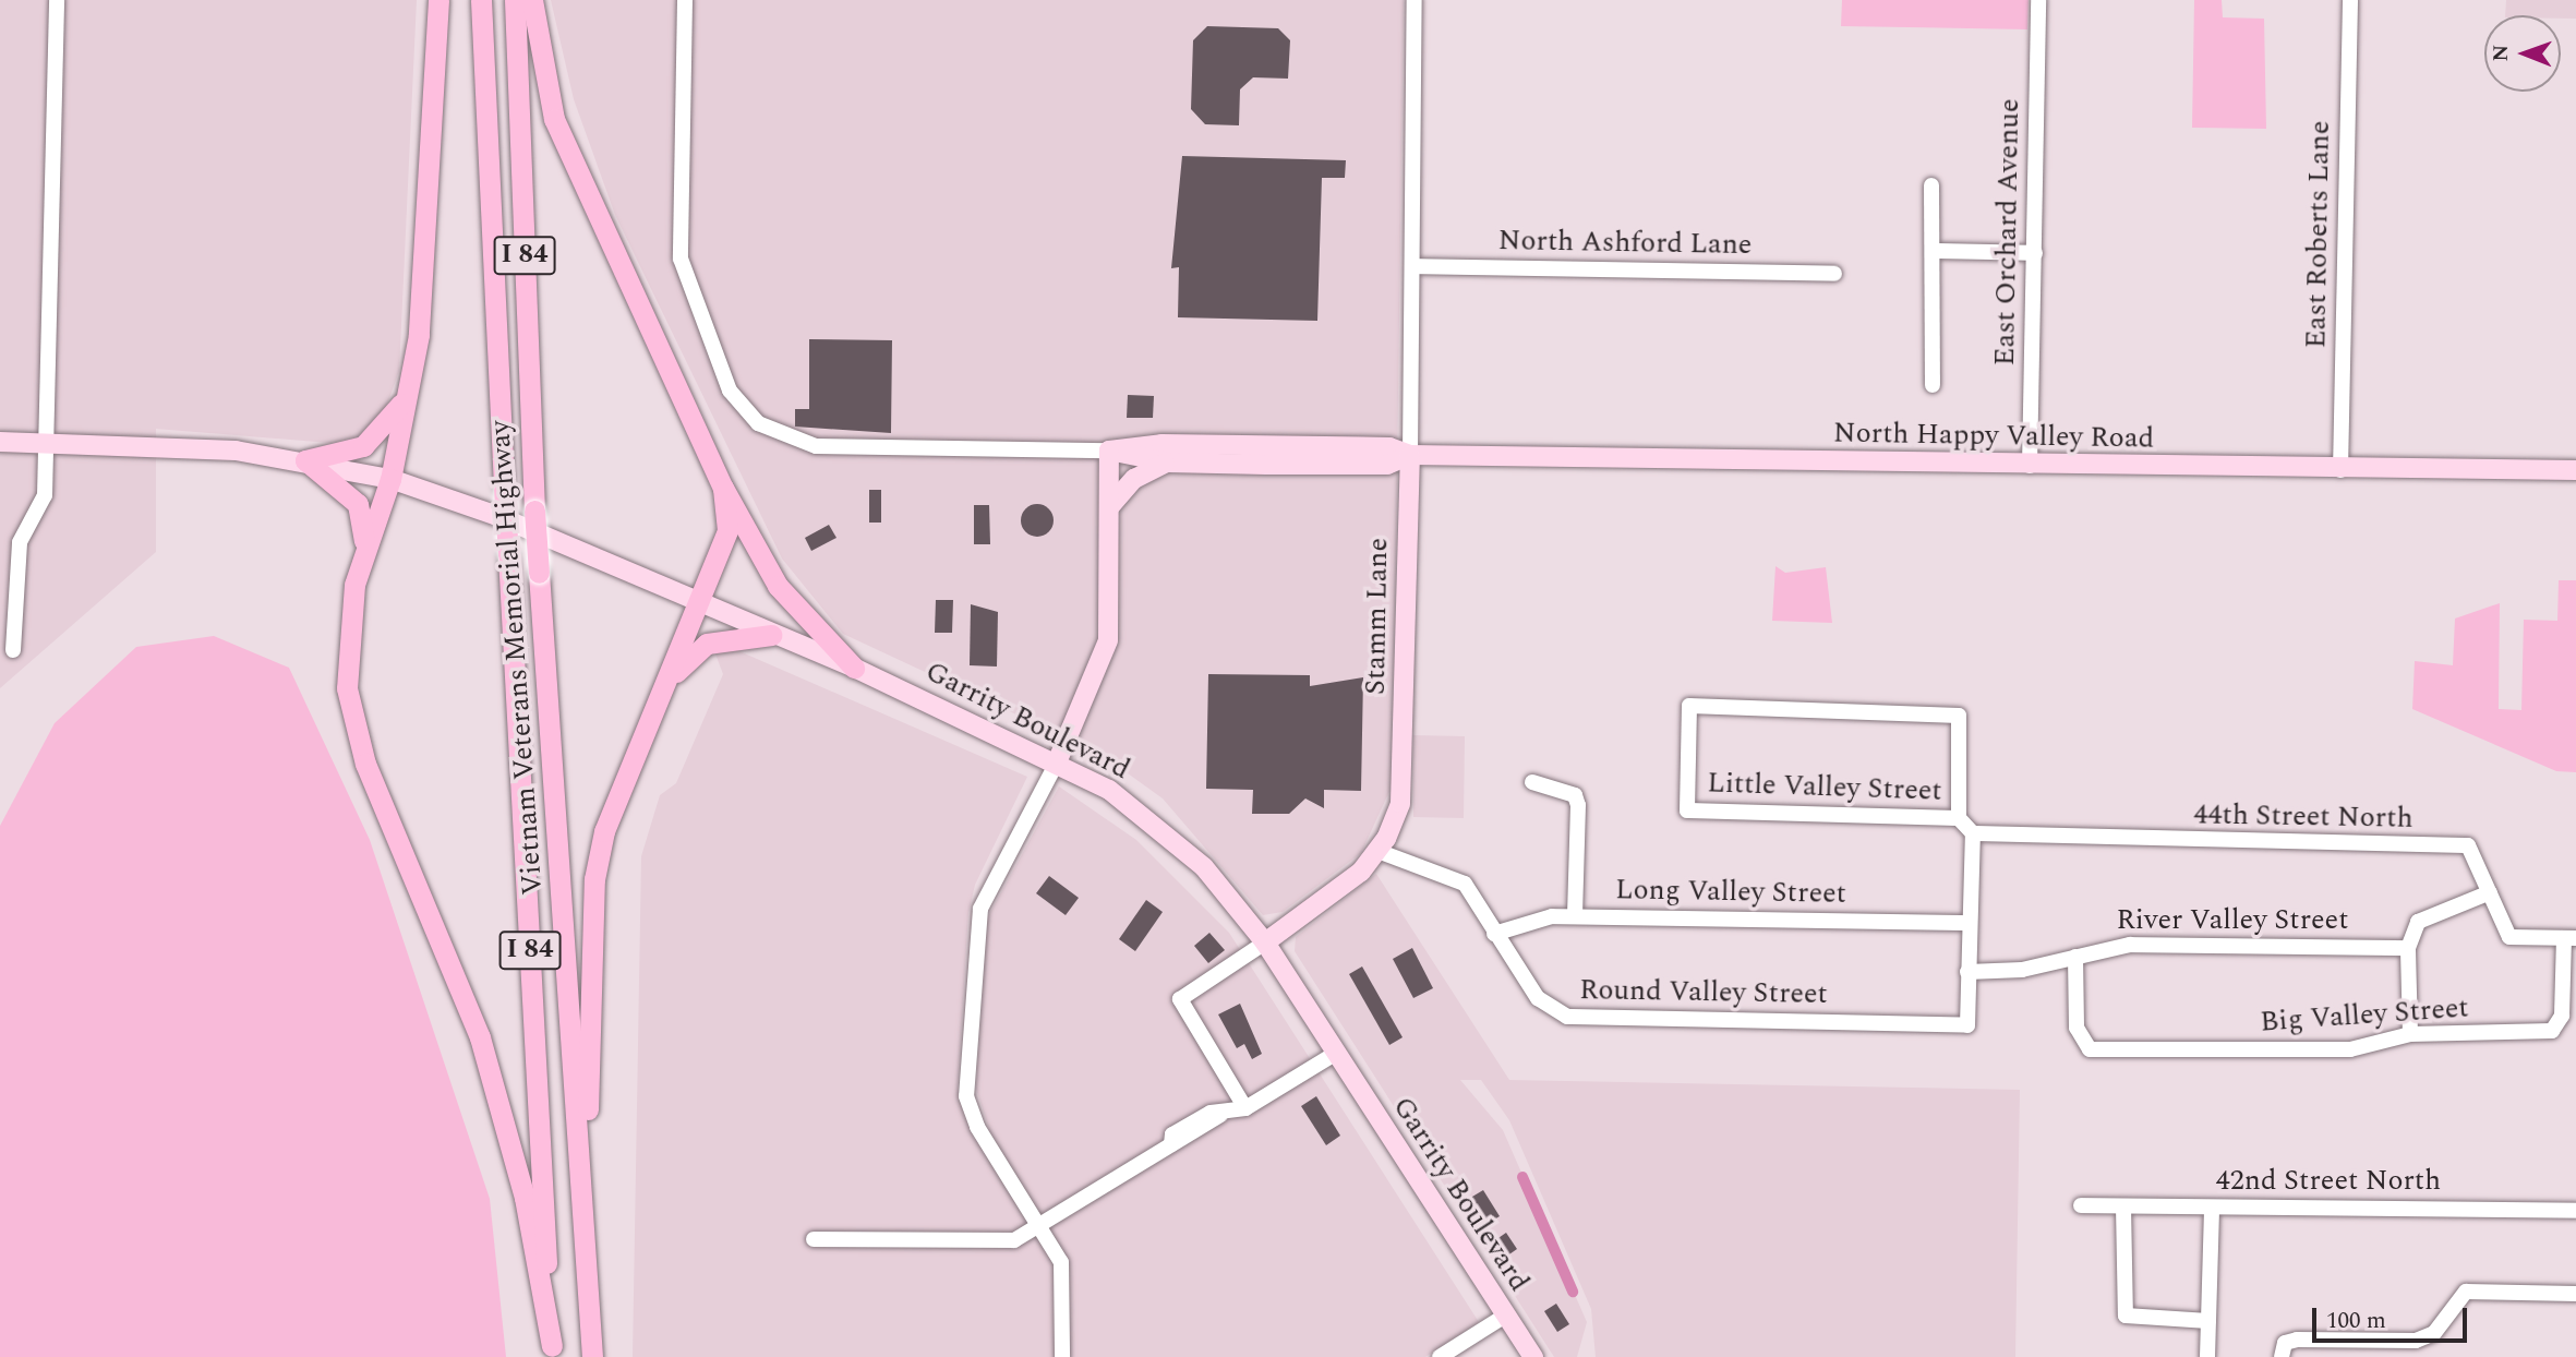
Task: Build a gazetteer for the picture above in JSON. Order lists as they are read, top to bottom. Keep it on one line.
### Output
{"streets":{"highway":["I 84","Vietnam Veterans Memorial Highway"],"main road":["North Happy Valley Road","Stamm Lane","Garrity Boulevard"],"street":["East Orchard Avenue","East Roberts Lane","North Ashford Lane","Little Valley Street","44th Street North","Long Valley Street","River Valley Street","Round Valley Street","Big Valley Street","42nd Street North"]},"crossings":[["East Orchard Avenue","North Happy Valley Road"],["East Roberts Lane","North Happy Valley Road"],["North Ashford Lane","Stamm Lane"],["North Happy Valley Road","Stamm Lane"],["Stamm Lane","Garrity Boulevard"],["Stamm Lane","Round Valley Street"],["44th Street North","Big Valley Street"],["Long Valley Street","Round Valley Street"],["River Valley Street","Round Valley Street"],["River Valley Street","Big Valley Street"]],"scale_bar":"100 m","north":"left"}
